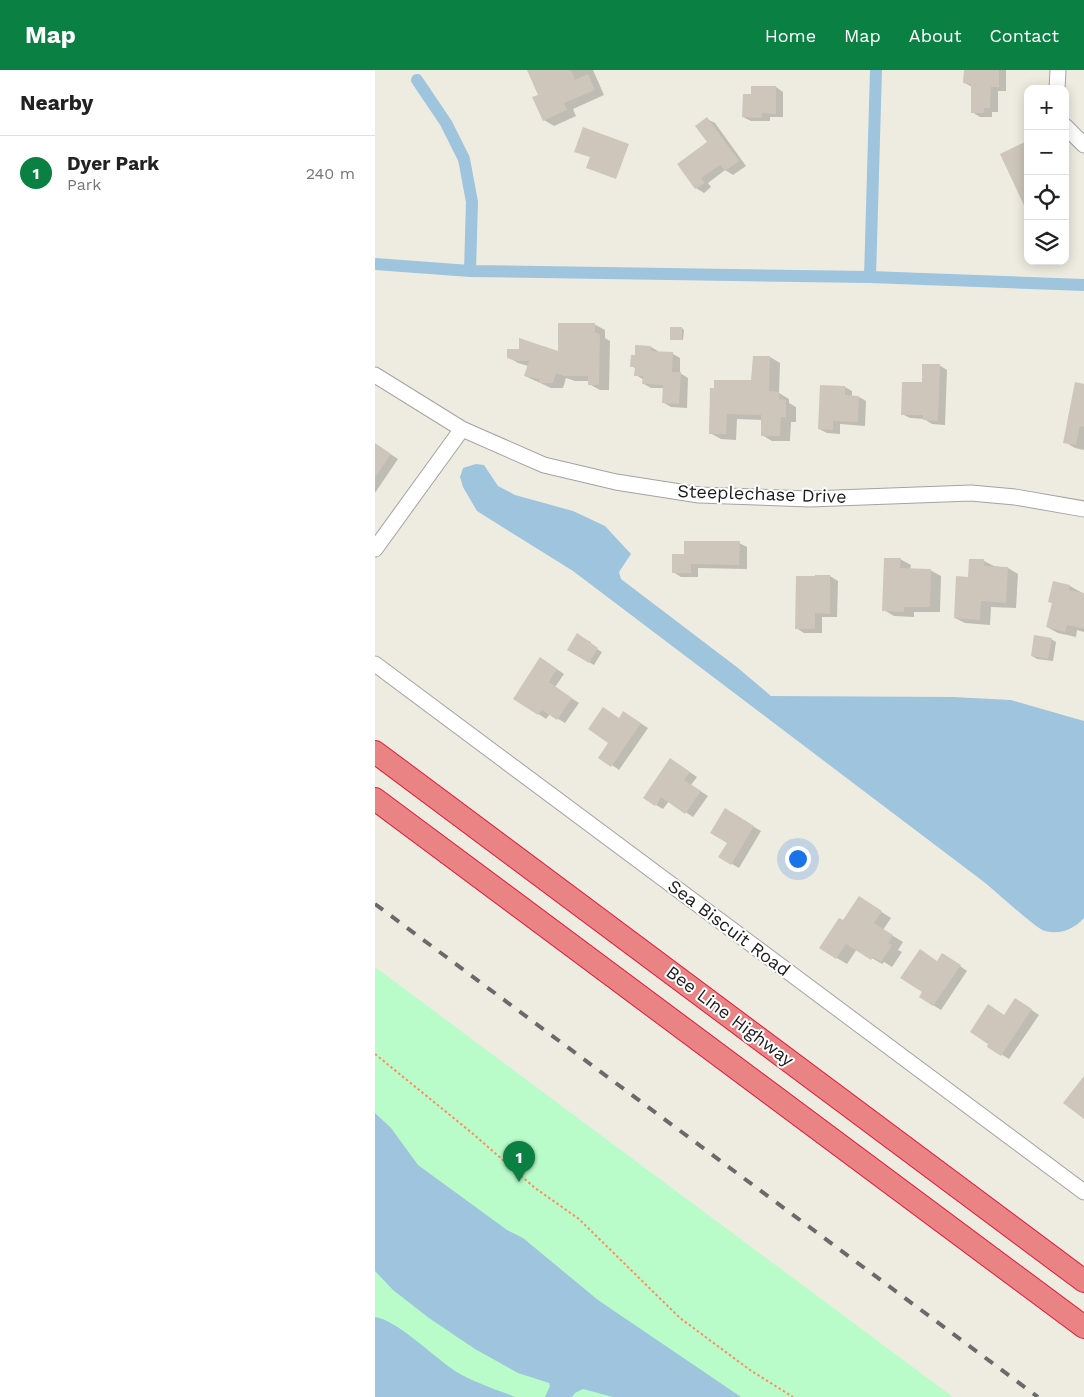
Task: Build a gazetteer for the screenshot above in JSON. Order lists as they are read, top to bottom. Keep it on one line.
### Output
{"streets":{"highway":["Bee Line Highway"],"street":["Steeplechase Drive","Sea Biscuit Road"]},"page":{"header":"Map","nav":["Home","Map","About","Contact"],"heading":"Nearby","map_buttons":["+","−"],"list":[{"mark":"1","name":"Dyer Park","note":"Park","value":"240 m"}],"pins":"1"}}
